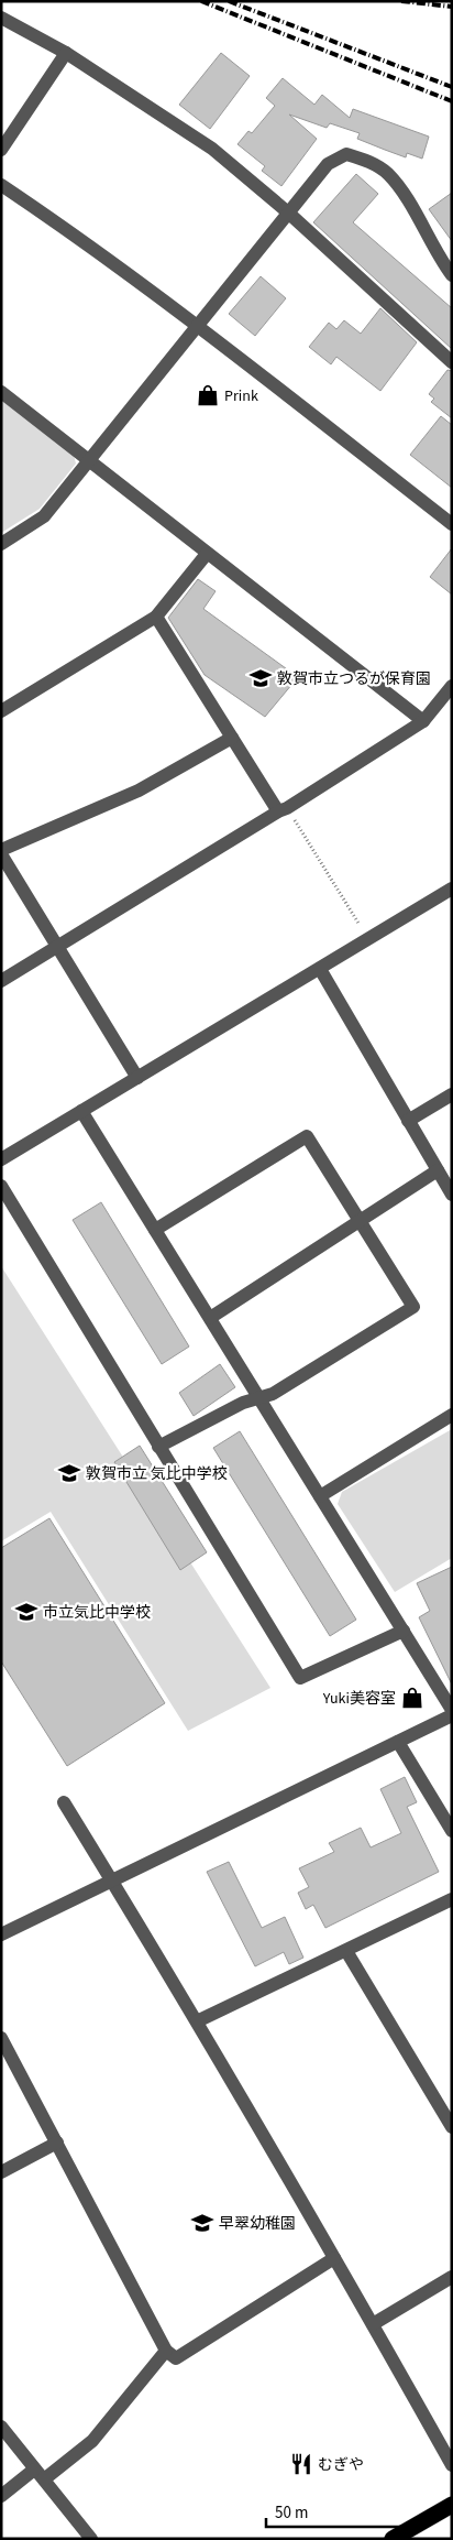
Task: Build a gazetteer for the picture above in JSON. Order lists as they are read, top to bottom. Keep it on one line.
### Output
{"places":{"shop":["Prink","Yuki美容室"],"school or university":["敦賀市立つるが保育園","敦賀市立 気比中学校","市立気比中学校","早翠幼稚園"],"restaurant":["むぎや"]},"scale_bar":"50 m"}
